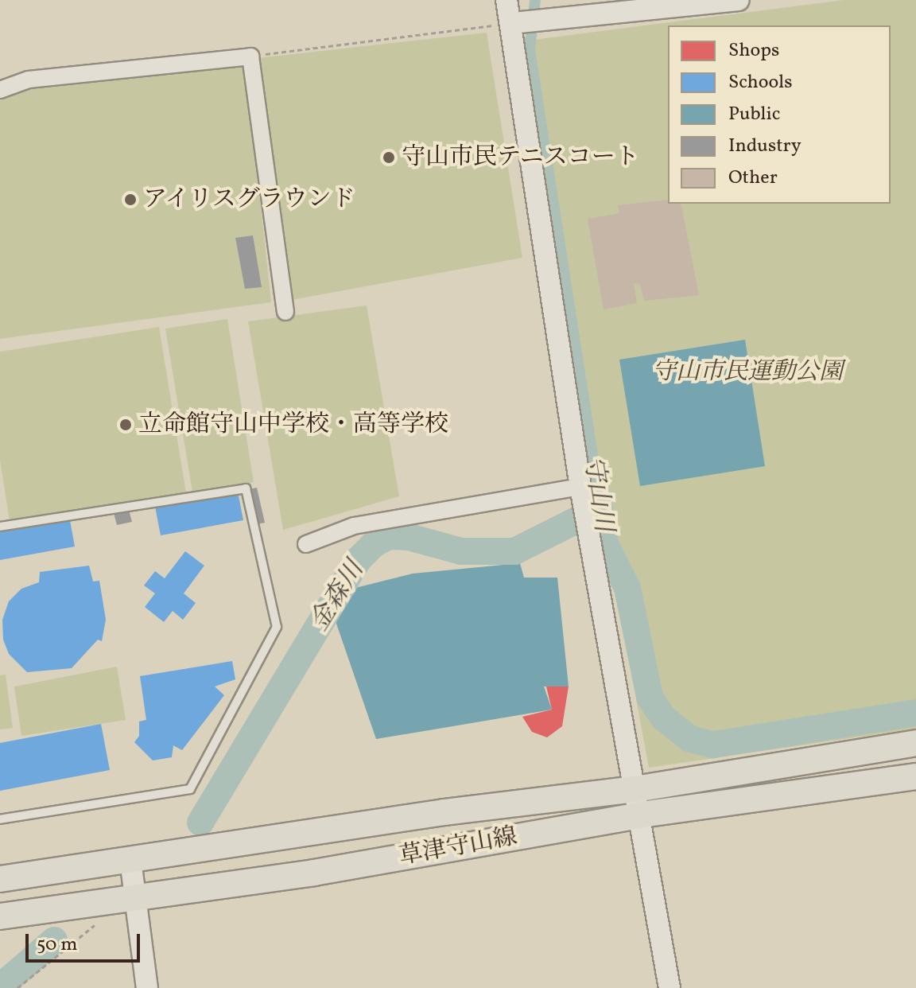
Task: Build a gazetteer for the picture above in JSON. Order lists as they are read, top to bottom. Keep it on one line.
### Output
{"streets":{"main road":["草津守山線"]},"water":["守山川","金森川"],"parks":["守山市民運動公園"],"places":["守山市民テニスコート","アイリスグラウンド","立命館守山中学校・高等学校"],"legend":["Shops","Schools","Public","Industry","Other"],"scale_bar":"50 m"}
